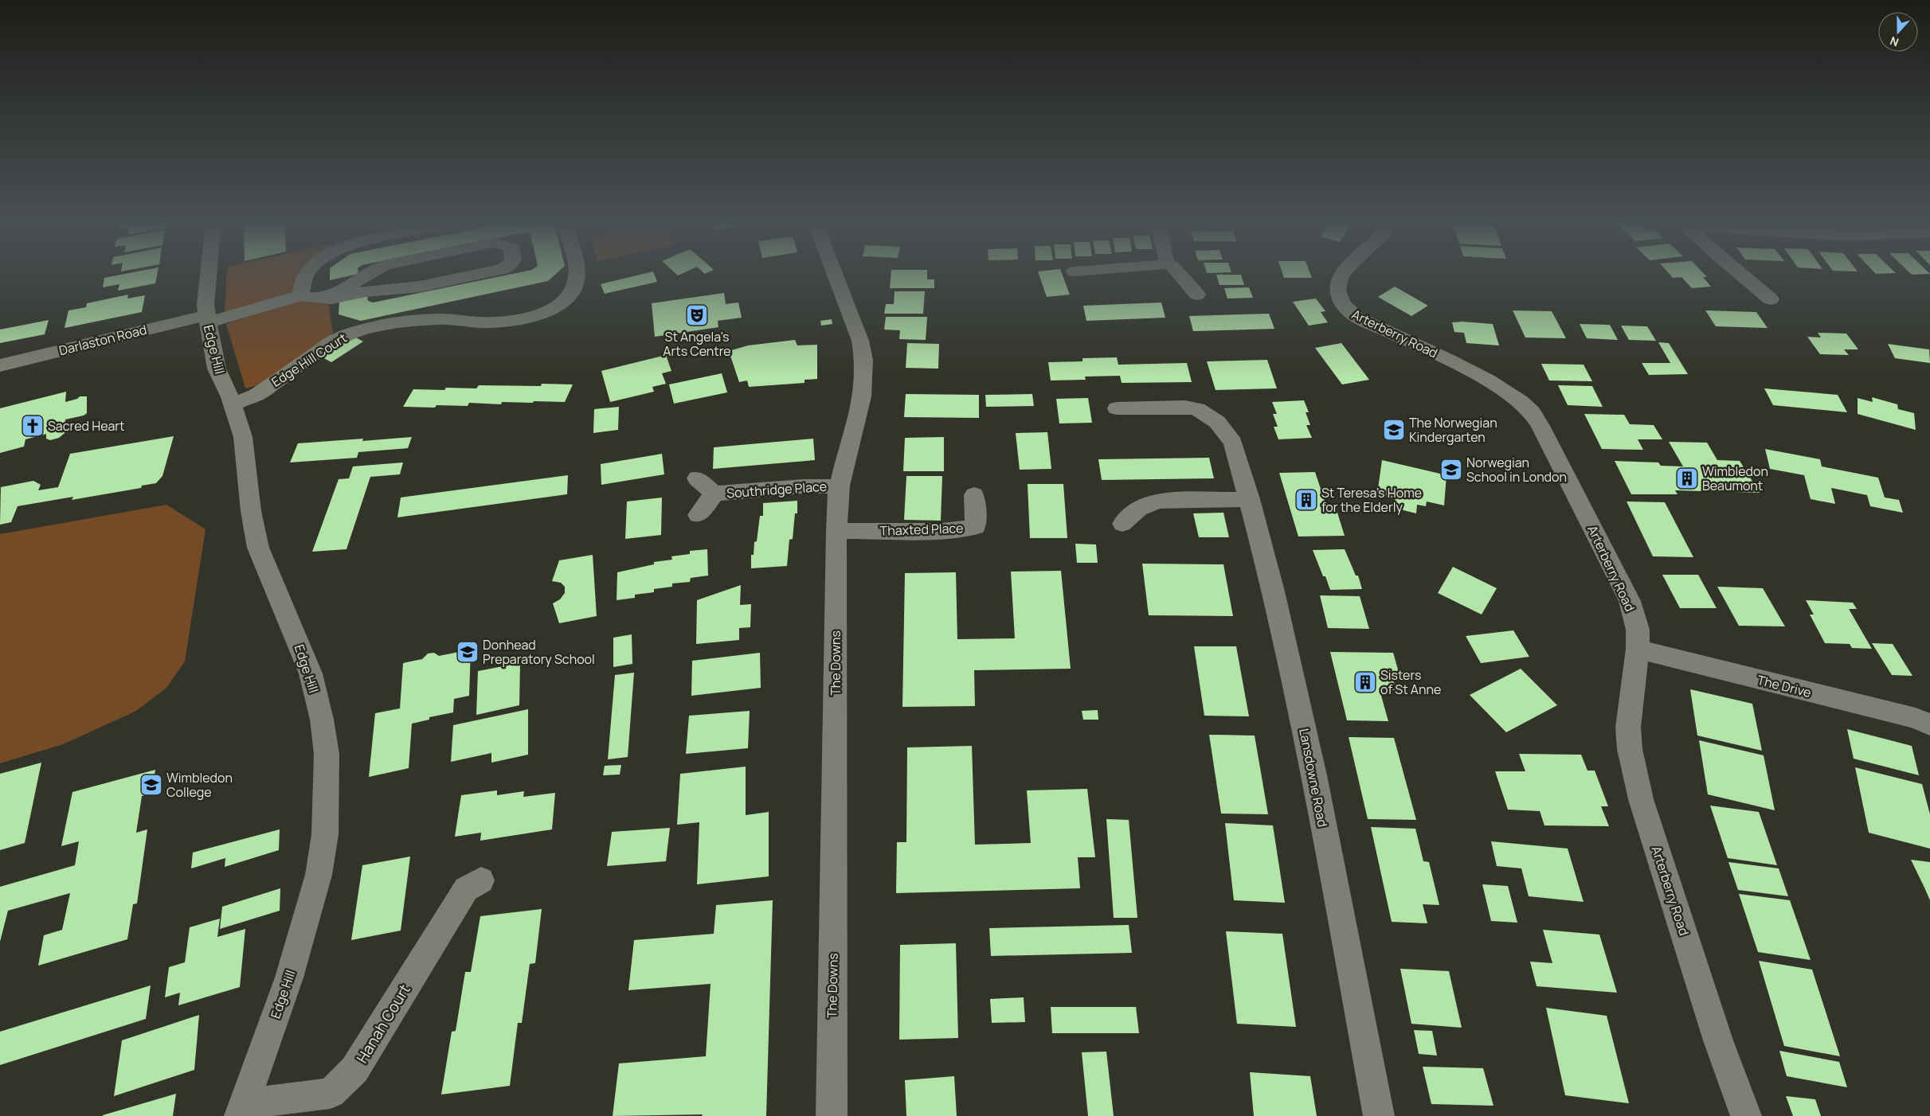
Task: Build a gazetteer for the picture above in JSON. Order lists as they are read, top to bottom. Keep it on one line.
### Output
{"streets":{"street":["Arterberry Road","Darlaston Road","Edge Hill","Edge Hill Court","Southridge Place","Thaxted Place","The Downs","The Drive","Lansdowne Road","Hanah Court"]},"crossings":[["Arterberry Road","The Drive"],["Darlaston Road","Edge Hill"],["Edge Hill","Edge Hill Court"],["Edge Hill","Hanah Court"],["Southridge Place","The Downs"],["Thaxted Place","The Downs"]],"places":{"theatre":["St Angela's Arts Centre"],"church":["Sacred Heart"],"school or university":["The Norwegian Kindergarten","Norwegian School in London","Donhead Preparatory School","Wimbledon College"],"building":["Wimbledon Beaumont","St Teresa's Home for the Elderly","Sisters of St Anne"]},"north":"bottom"}
